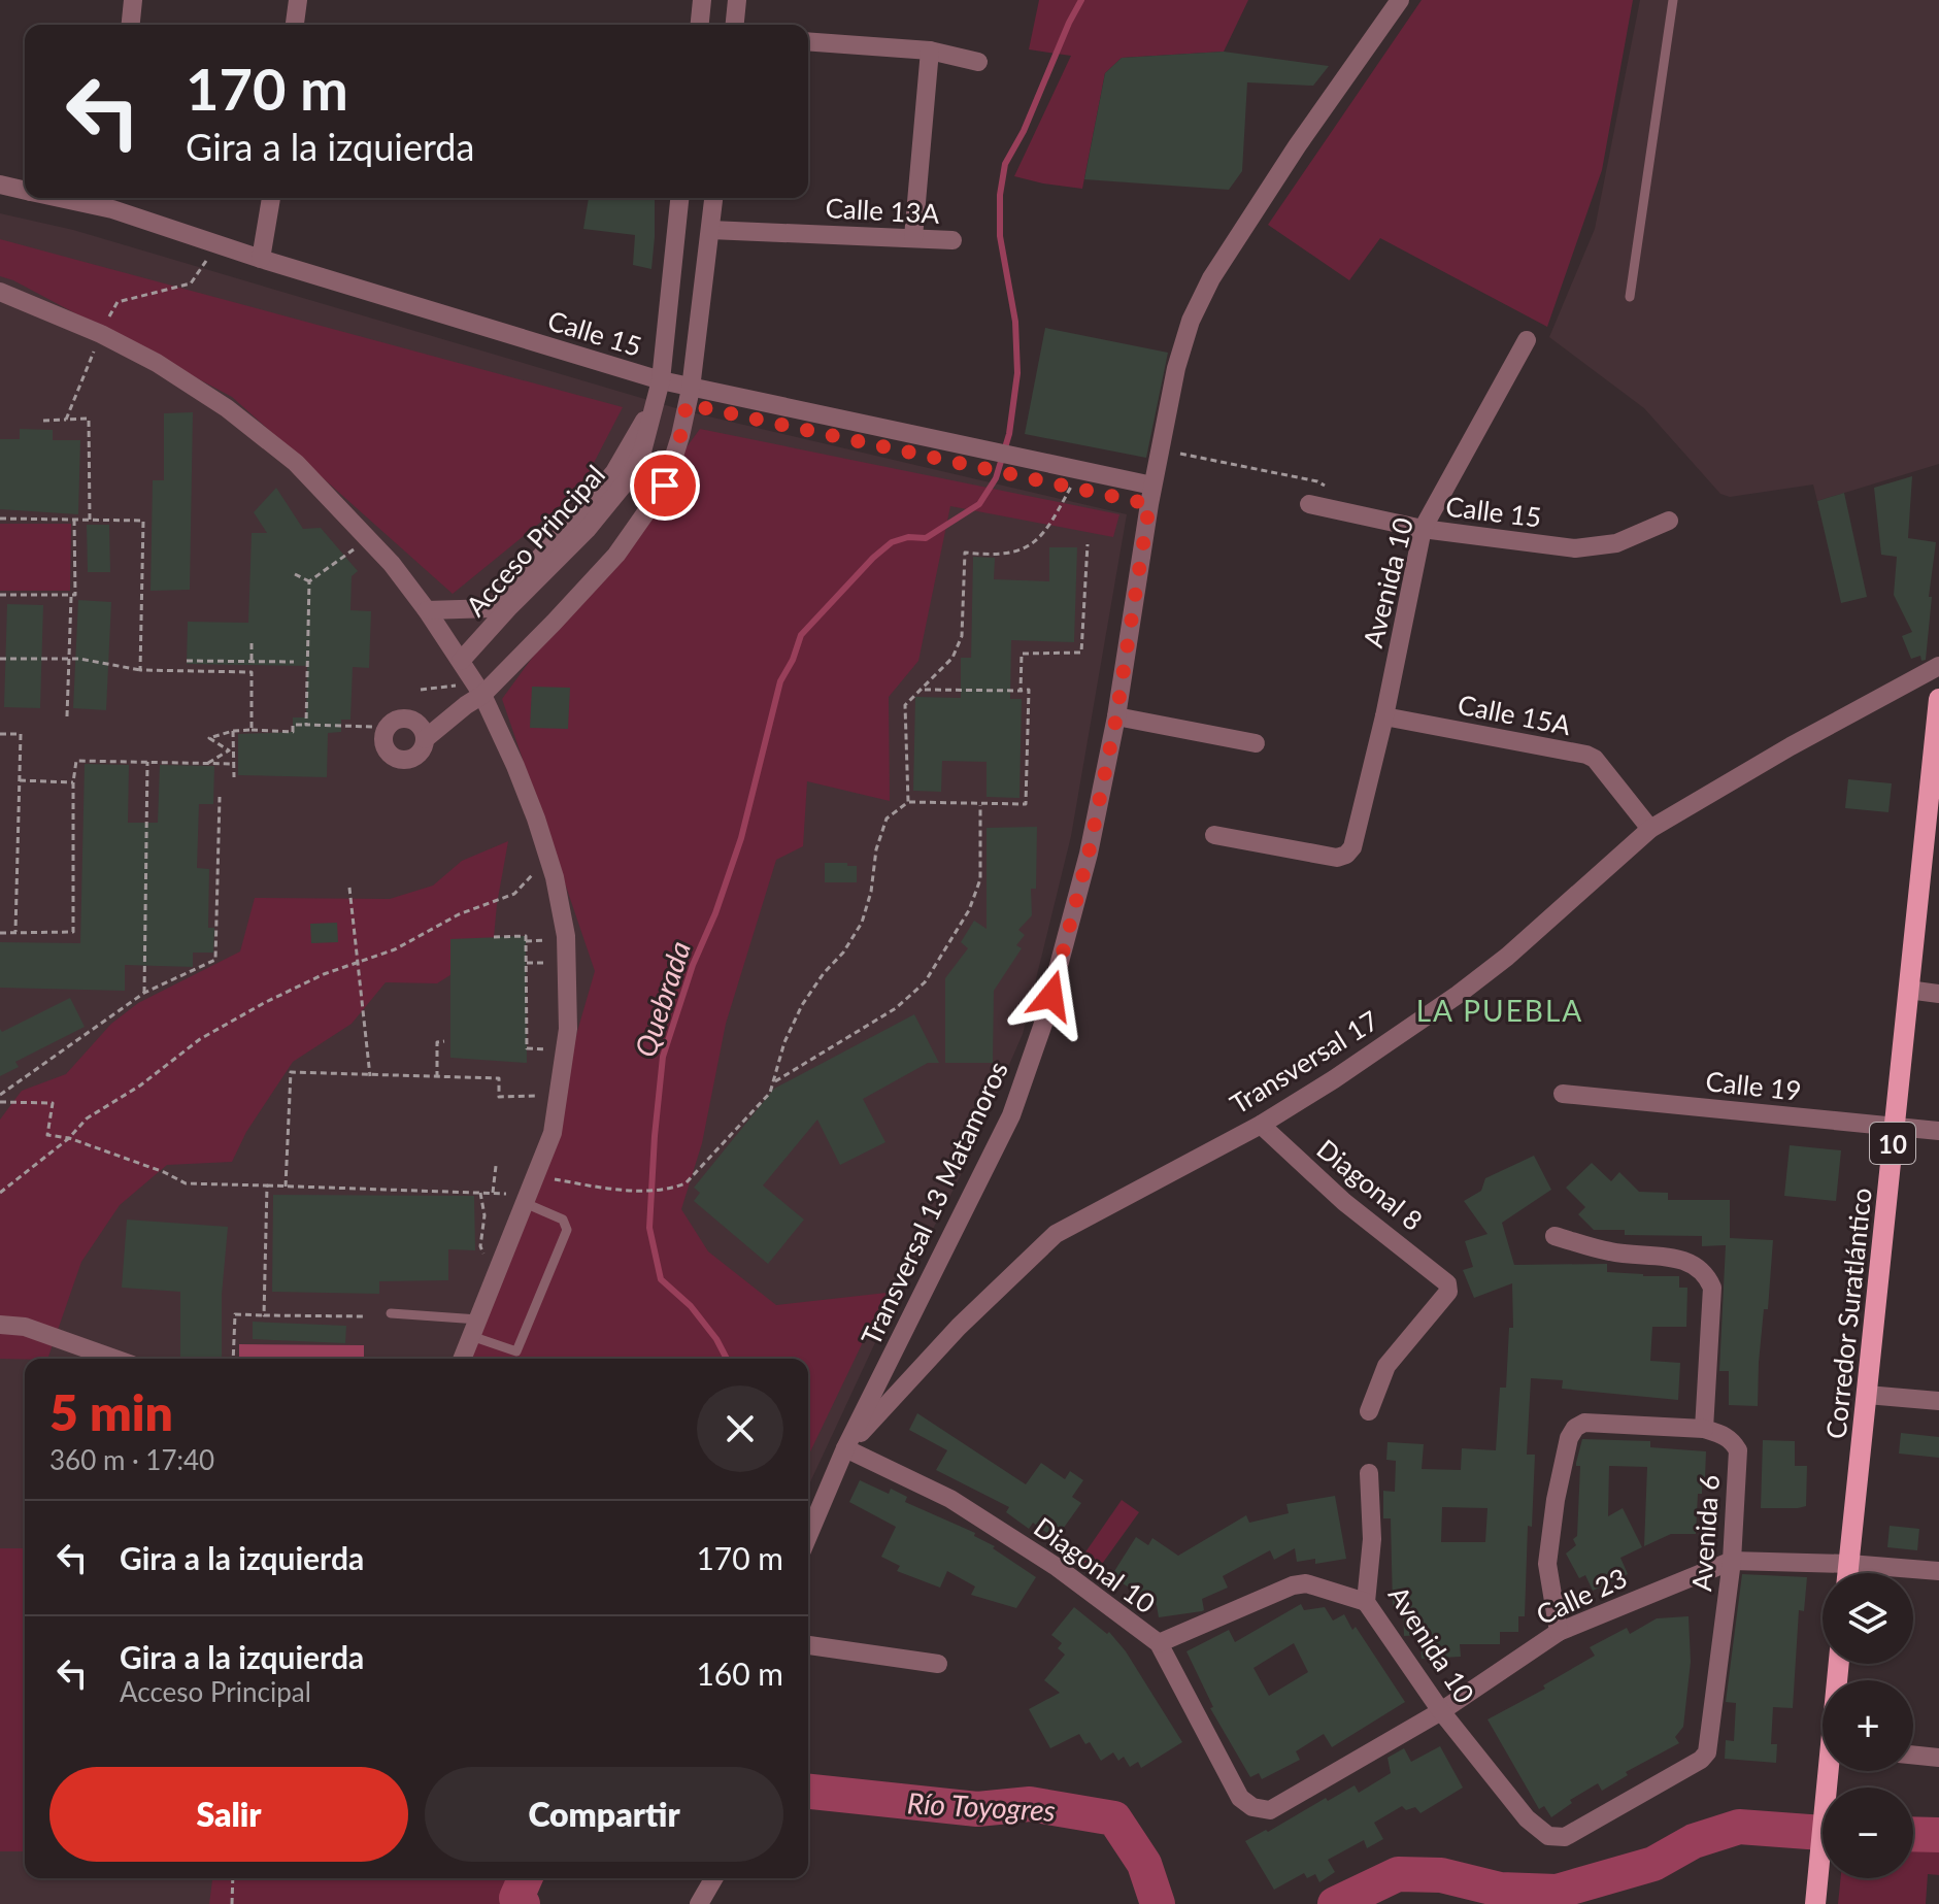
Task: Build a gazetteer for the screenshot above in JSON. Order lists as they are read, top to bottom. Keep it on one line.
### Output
{"streets":{"main road":["10","Corredor Suratlántico"],"street":["Calle 13A","Calle 15","Acceso Principal","Avenida 10","Calle 15A","Transversal 17","Calle 19","Diagonal 8","Transversal 13 Matamoros","Avenida 6","Diagonal 10","Calle 23"]},"crossings":[["Calle 15","Acceso Principal"],["Calle 15","Avenida 10"],["Calle 15","Transversal 13 Matamoros"],["Avenida 10","Calle 15A"],["Avenida 10","Avenida 6"],["Avenida 10","Calle 23"],["Calle 15A","Transversal 17"],["Transversal 17","Diagonal 8"],["Transversal 17","Transversal 13 Matamoros"],["Transversal 17","Diagonal 10"],["Calle 19","Corredor Suratlántico"],["Transversal 13 Matamoros","Diagonal 10"],["Corredor Suratlántico","Calle 23"],["Avenida 6","Calle 23"],["Diagonal 10","Calle 23"]],"districts":["LA PUEBLA"],"water":["Quebrada","Río Toyogres"],"page":{"turn":["170 m","Gira a la izquierda"],"heading":["5 min","360 m · 17:40"],"list":[{"name":"Gira a la izquierda","value":"170 m"},{"name":"Gira a la izquierda","note":"Acceso Principal","value":"160 m"}],"map_buttons":["+","−"],"buttons":["Salir","Compartir"]}}
